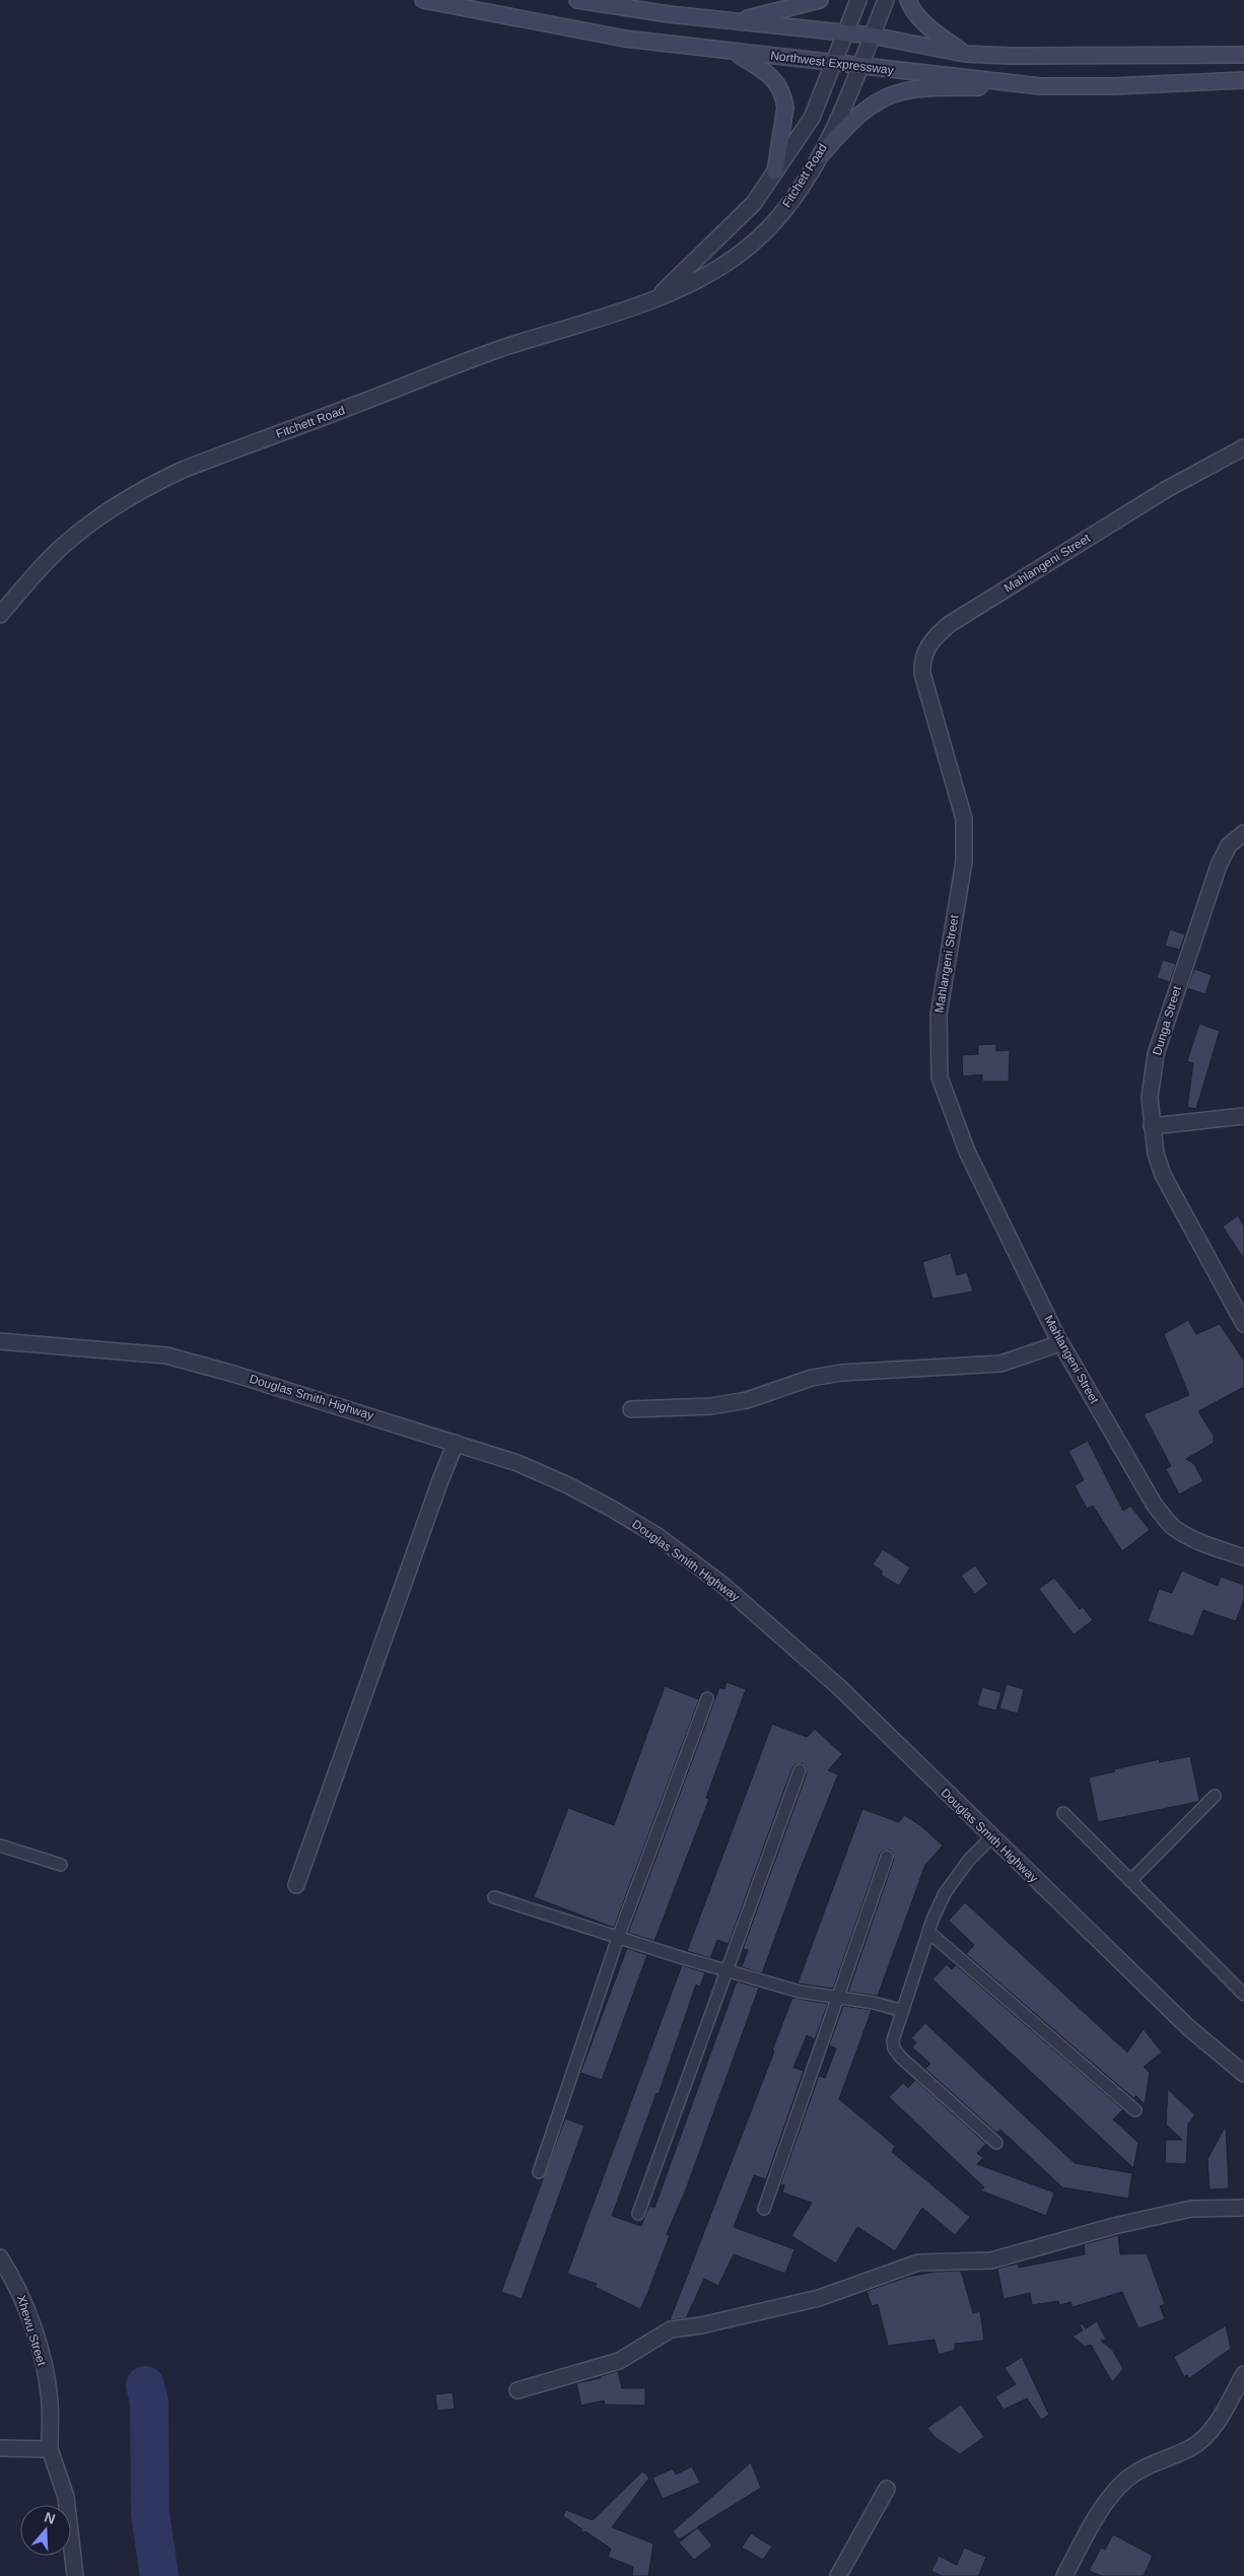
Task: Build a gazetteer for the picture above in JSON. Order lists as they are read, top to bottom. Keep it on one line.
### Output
{"streets":{"main road":["Northwest Expressway"],"street":["Fitchett Road","Mahlangeni Street","Dunga Street","Douglas Smith Highway","Xhewu Street"]},"crossings":[["Northwest Expressway","Fitchett Road"]],"north":"top"}
